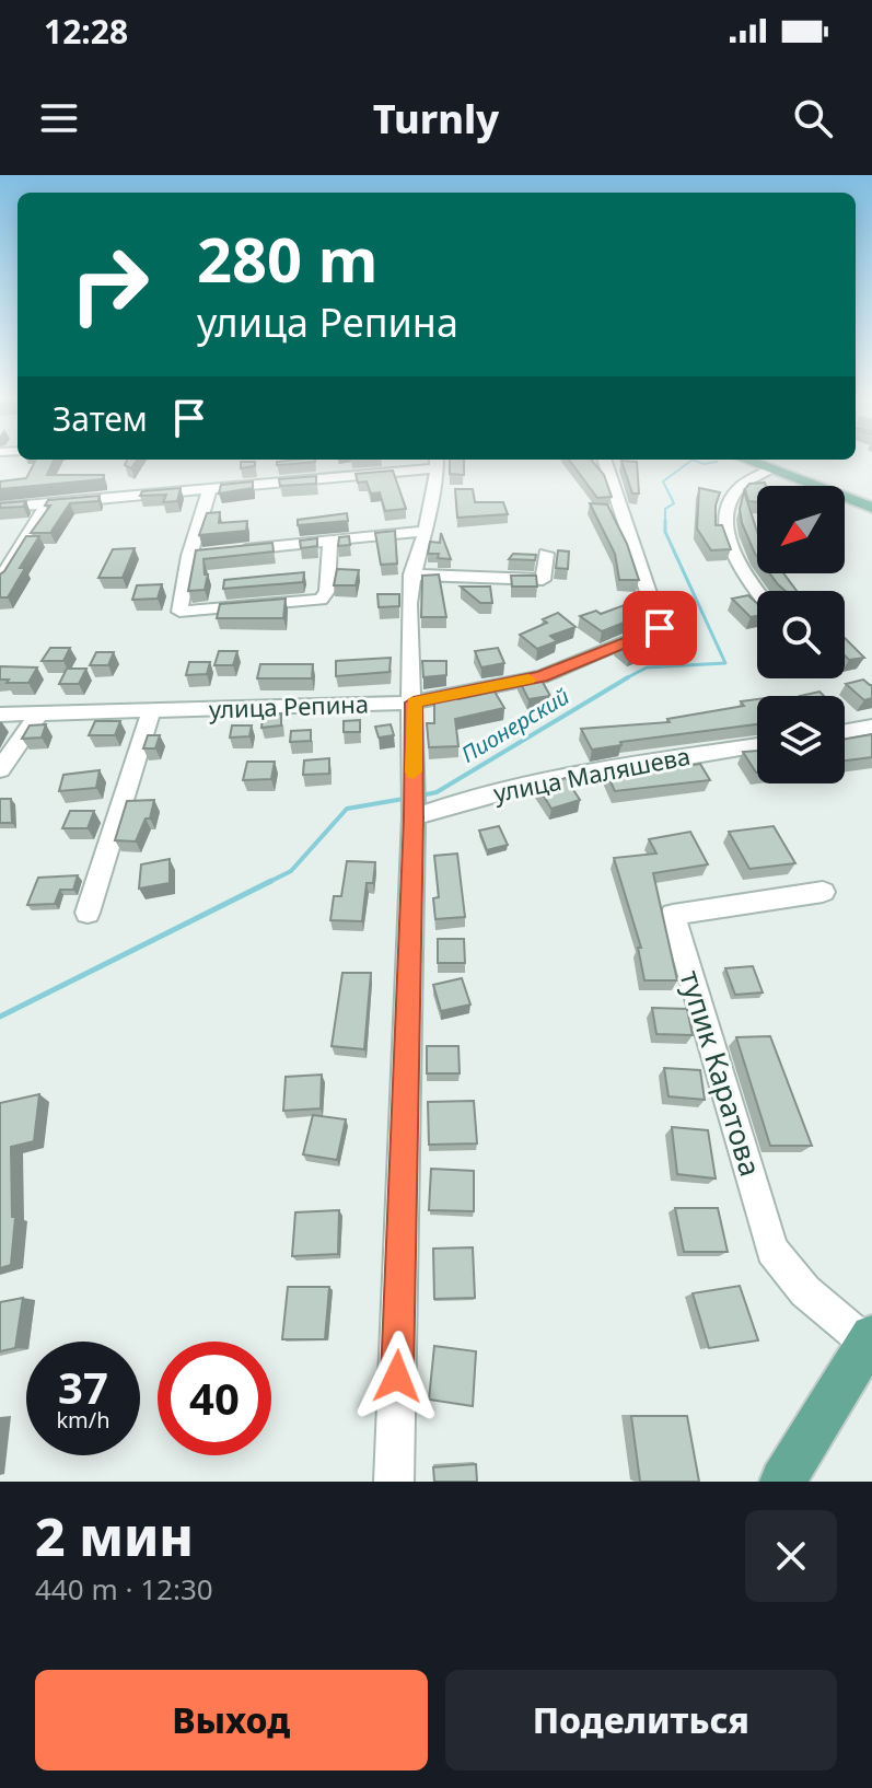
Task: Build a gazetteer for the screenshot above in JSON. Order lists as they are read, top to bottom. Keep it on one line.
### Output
{"streets":{"street":["улица Репина","улица Маляшева","тупик Каратова"]},"water":["Пионерский"],"north":"bottom left","page":{"status":"12:28","header":"Turnly","turn":["280 m","улица Репина"],"then":"Затем","speed":"37 km/h","limit":"40","heading":["2 мин","440 m · 12:30"],"buttons":["Выход","Поделиться"]}}
